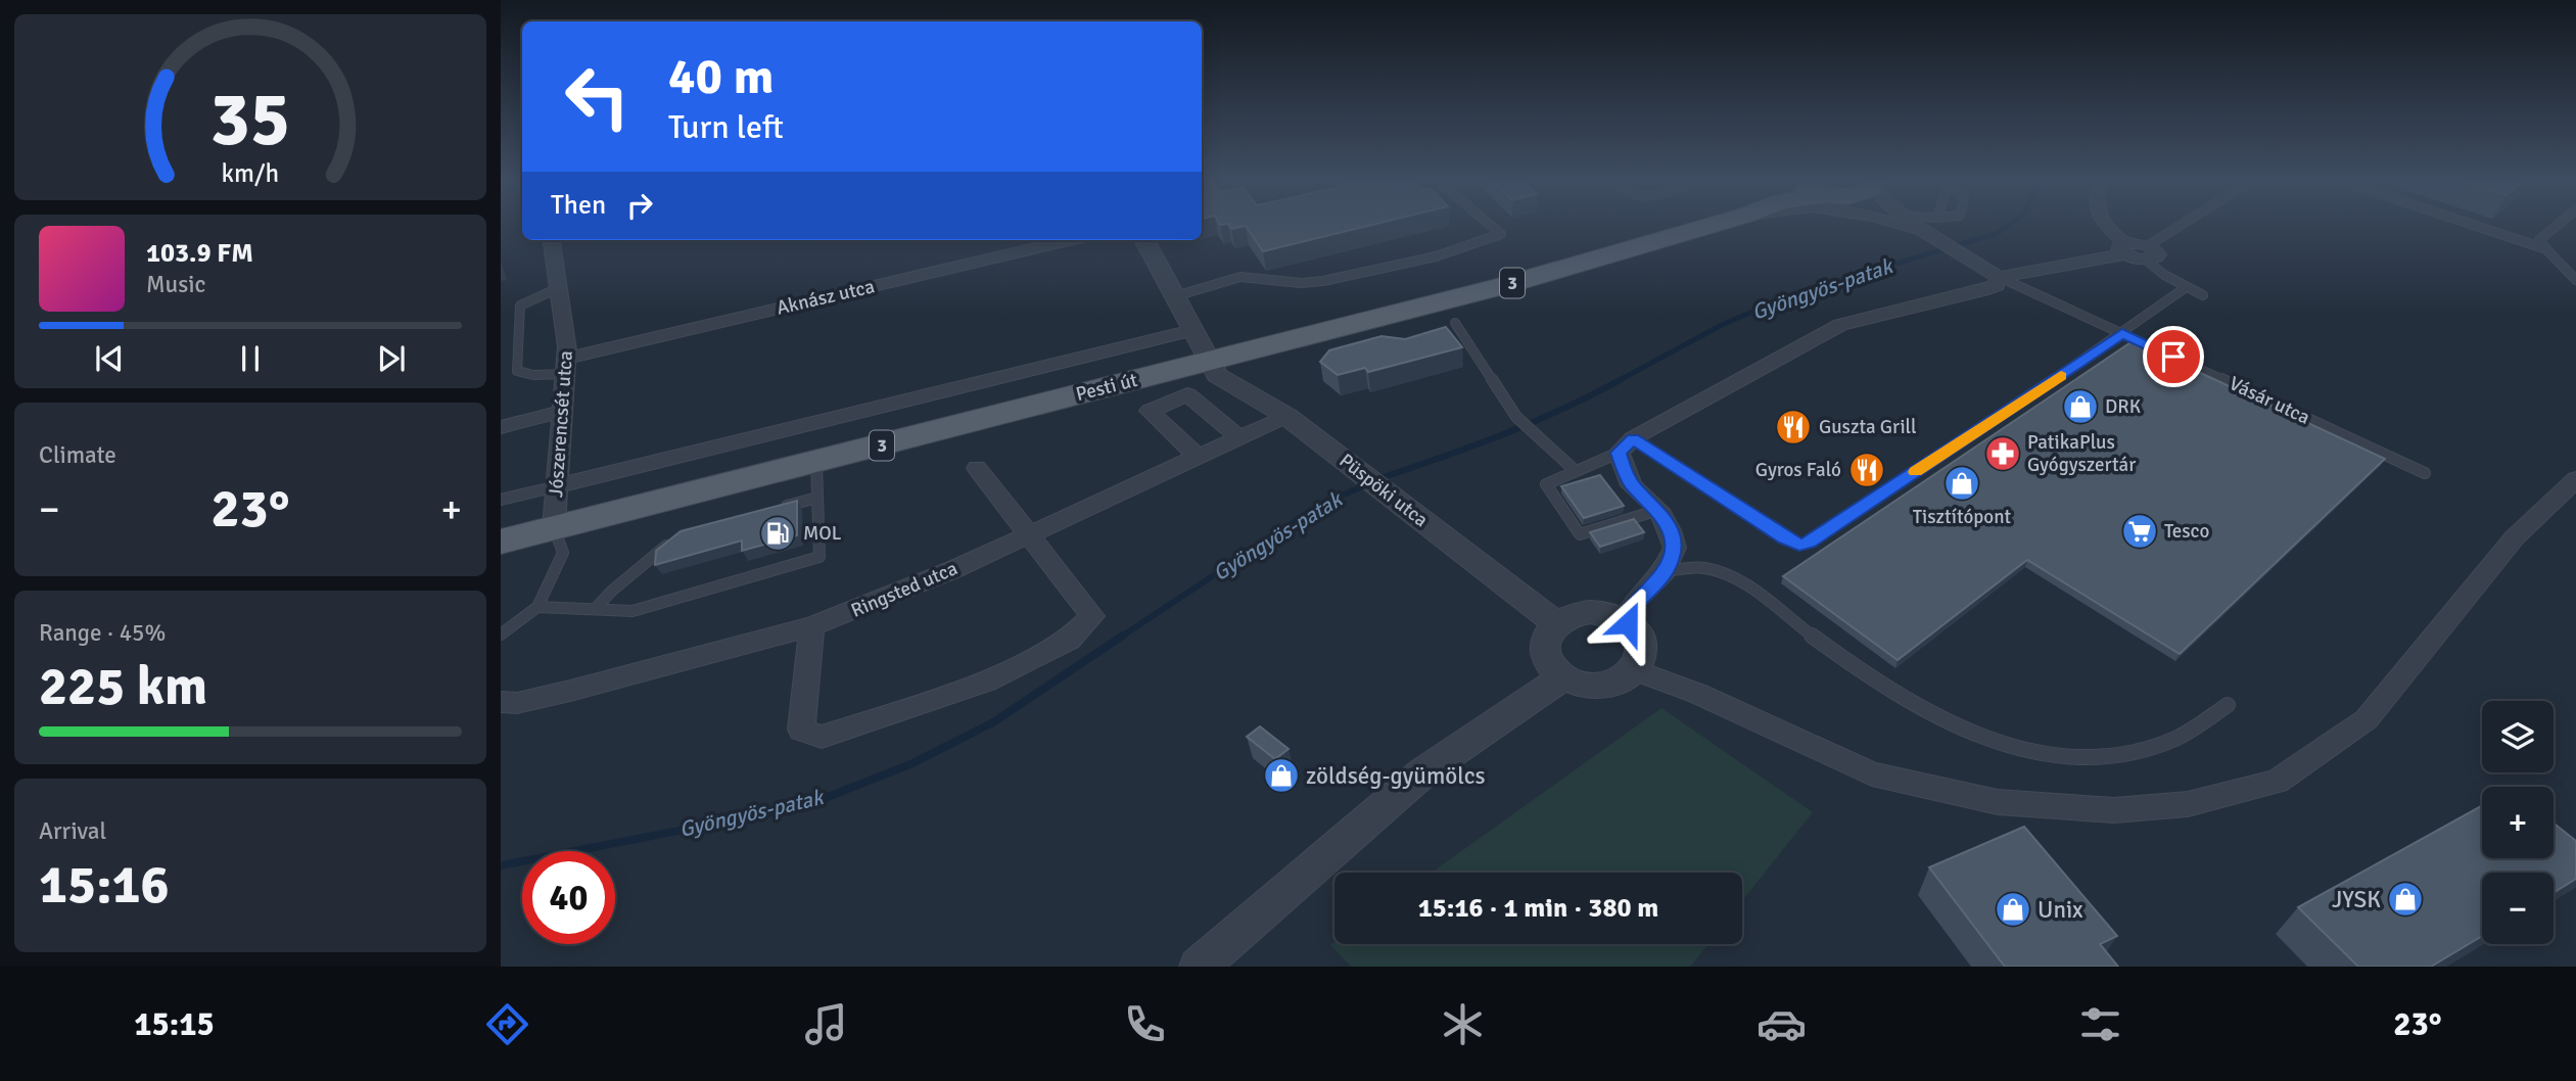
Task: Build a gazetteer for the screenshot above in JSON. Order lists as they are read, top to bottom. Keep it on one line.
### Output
{"streets":{"main road":["3","Pesti út"],"street":["Aknász utca","Vásár utca","Jószerencsét utca","Püspöki utca","Ringsted utca"]},"crossings":[["Aknász utca","Jószerencsét utca"],["Pesti út","Jószerencsét utca"],["Pesti út","Püspöki utca"],["Püspöki utca","Ringsted utca"]],"water":["Gyöngyös-patak"],"places":{"shop":["DRK","Tisztítópont","zöldség-gyümölcs","JYSK","Unix"],"restaurant":["Guszta Grill","Gyros Faló"],"pharmacy":["PatikaPlus Gyógyszertár"],"supermarket":["Tesco"],"fuel station":["MOL"]},"page":{"turn":["40 m","Turn left"],"then":"Then","song":["103.9 FM","Music"],"tile":["Climate",["Range · 45%","225 km"],["Arrival","15:16"]],"heat":["−","23°","+"],"map_buttons":["+","−"],"limit":"40","trip":"15:16 · 1 min · 380 m","tabs":["15:15","23°"],"gauge":["35","km/h"]}}
